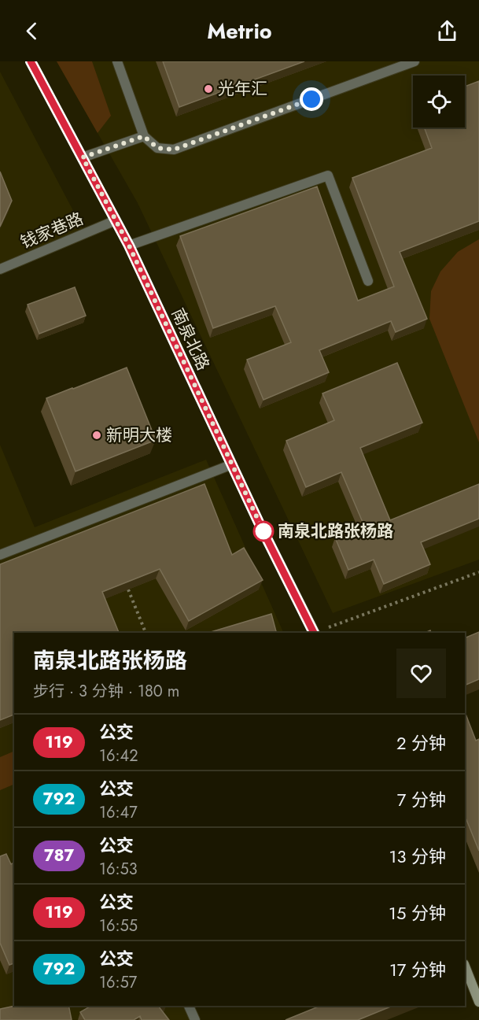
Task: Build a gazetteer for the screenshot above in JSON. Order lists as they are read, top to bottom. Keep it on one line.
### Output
{"streets":{"street":["钱家巷路","南泉北路"]},"crossings":[["钱家巷路","南泉北路"]],"places":["光年汇","新明大楼","南泉北路张杨路"],"lines":["bus line 119"],"page":{"header":"Metrio","heading":["南泉北路张杨路","步行 · 3 分钟 · 180 m"],"list":[{"mark":"119","name":"公交","note":"16:42","value":"2 分钟"},{"mark":"792","name":"公交","note":"16:47","value":"7 分钟"},{"mark":"787","name":"公交","note":"16:53","value":"13 分钟"},{"mark":"119","name":"公交","note":"16:55","value":"15 分钟"},{"mark":"792","name":"公交","note":"16:57","value":"17 分钟"}]}}
